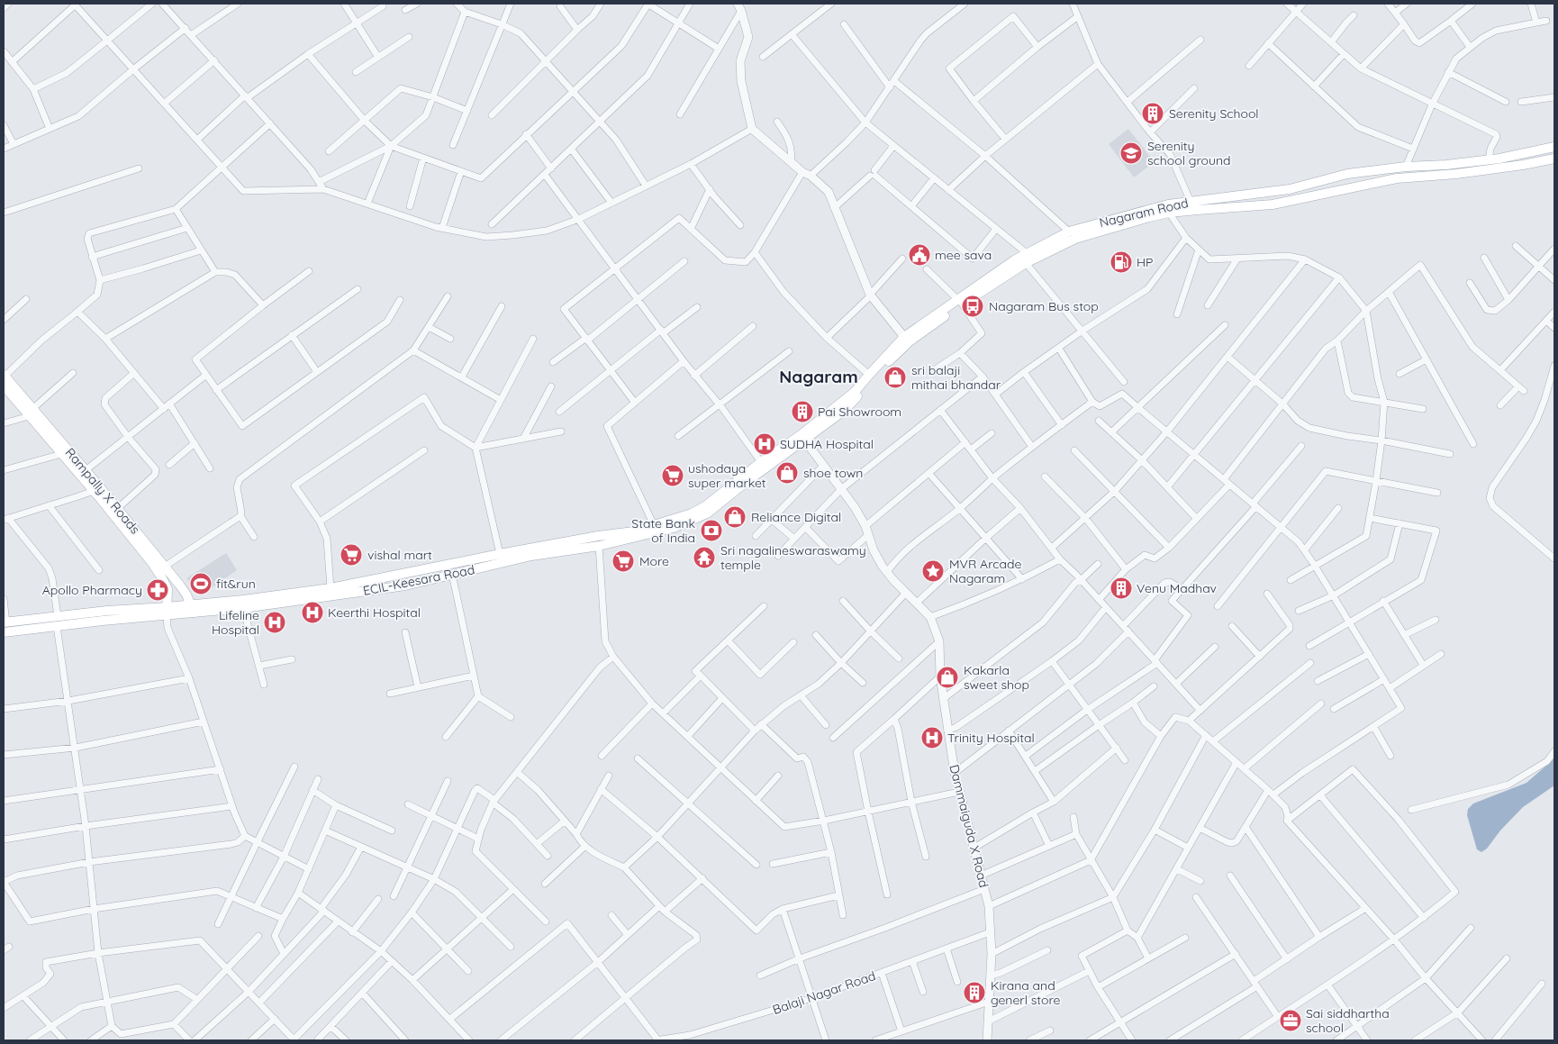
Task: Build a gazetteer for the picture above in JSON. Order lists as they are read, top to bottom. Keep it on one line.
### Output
{"streets":{"main road":["Nagaram Road","Rampally X Roads","ECIL-Keesara Road"],"street":["Dammaiguda X Road","Balaji Nagar Road"]},"crossings":[["Nagaram Road","ECIL-Keesara Road"],["Nagaram Road","Dammaiguda X Road"],["Rampally X Roads","ECIL-Keesara Road"],["ECIL-Keesara Road","Dammaiguda X Road"],["Dammaiguda X Road","Balaji Nagar Road"]],"districts":["Nagaram"],"places":{"building":["Serenity School","Pai Showroom","Venu Madhav","Kirana and generl store"],"school or university":["Serenity school ground"],"public building":["mee sava"],"fuel station":["HP"],"bus stop":["Nagaram Bus stop"],"shop":["sri balaji mithai bhandar","shoe town","Reliance Digital","Kakarla sweet shop"],"hospital":["SUDHA Hospital","Keerthi Hospital","Lifeline Hospital","Trinity Hospital"],"supermarket":["ushodaya super market","vishal mart","More"],"bank":["State Bank of India"],"temple":["Sri nagalineswaraswamy temple"],"place":["MVR Arcade Nagaram"],"sports":["fit&run"],"pharmacy":["Apollo Pharmacy"],"office":["Sai siddhartha school"]}}
